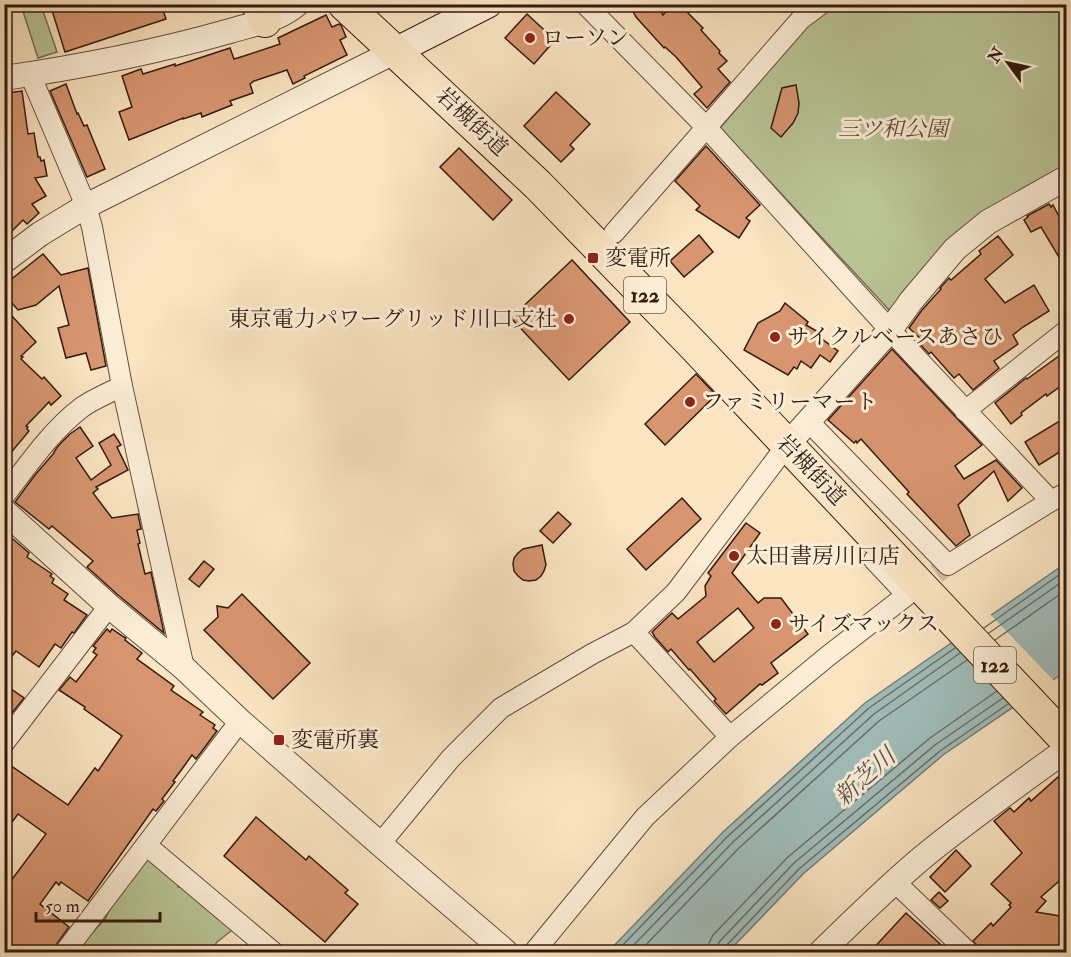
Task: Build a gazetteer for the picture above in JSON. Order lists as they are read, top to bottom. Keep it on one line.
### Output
{"streets":{"highway":["岩槻街道","122"]},"water":["新芝川"],"parks":["三ツ和公園"],"places":{"other":["ローソン","東京電力パワーグリッド川口支社","サイクルベースあさひ","ファミリーマート","太田書房川口店","サイズマックス"],"transit":["変電所","変電所裏"]},"scale_bar":"50 m","north":"top left"}
